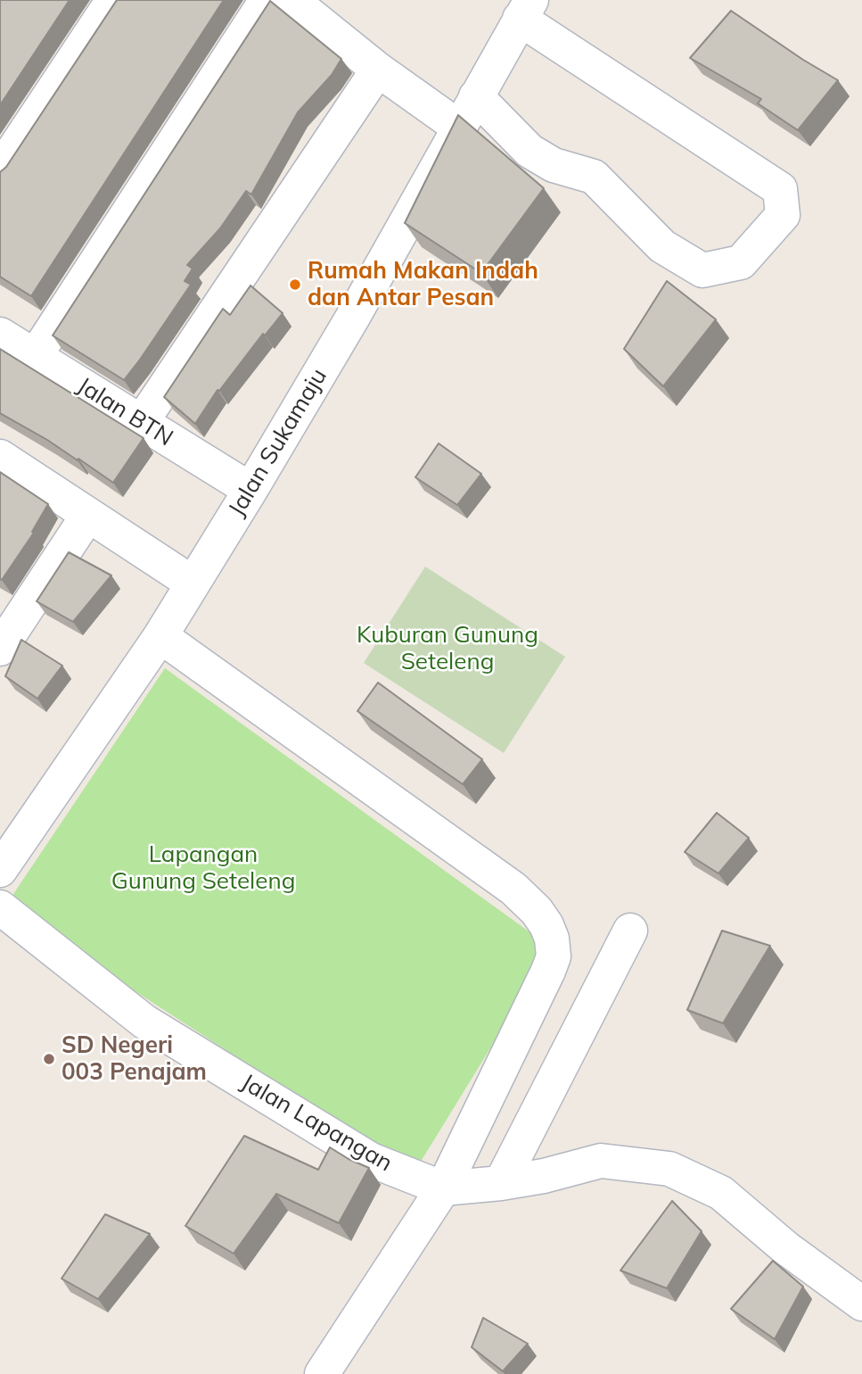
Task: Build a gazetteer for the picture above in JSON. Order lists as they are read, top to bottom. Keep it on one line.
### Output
{"streets":{"street":["Jalan BTN","Jalan Sukamaju","Jalan Lapangan"]},"crossings":[["Jalan BTN","Jalan Sukamaju"]],"parks":["Kuburan Gunung Seteleng","Lapangan Gunung Seteleng"],"places":["Rumah Makan Indah dan Antar Pesan","SD Negeri 003 Penajam"]}
